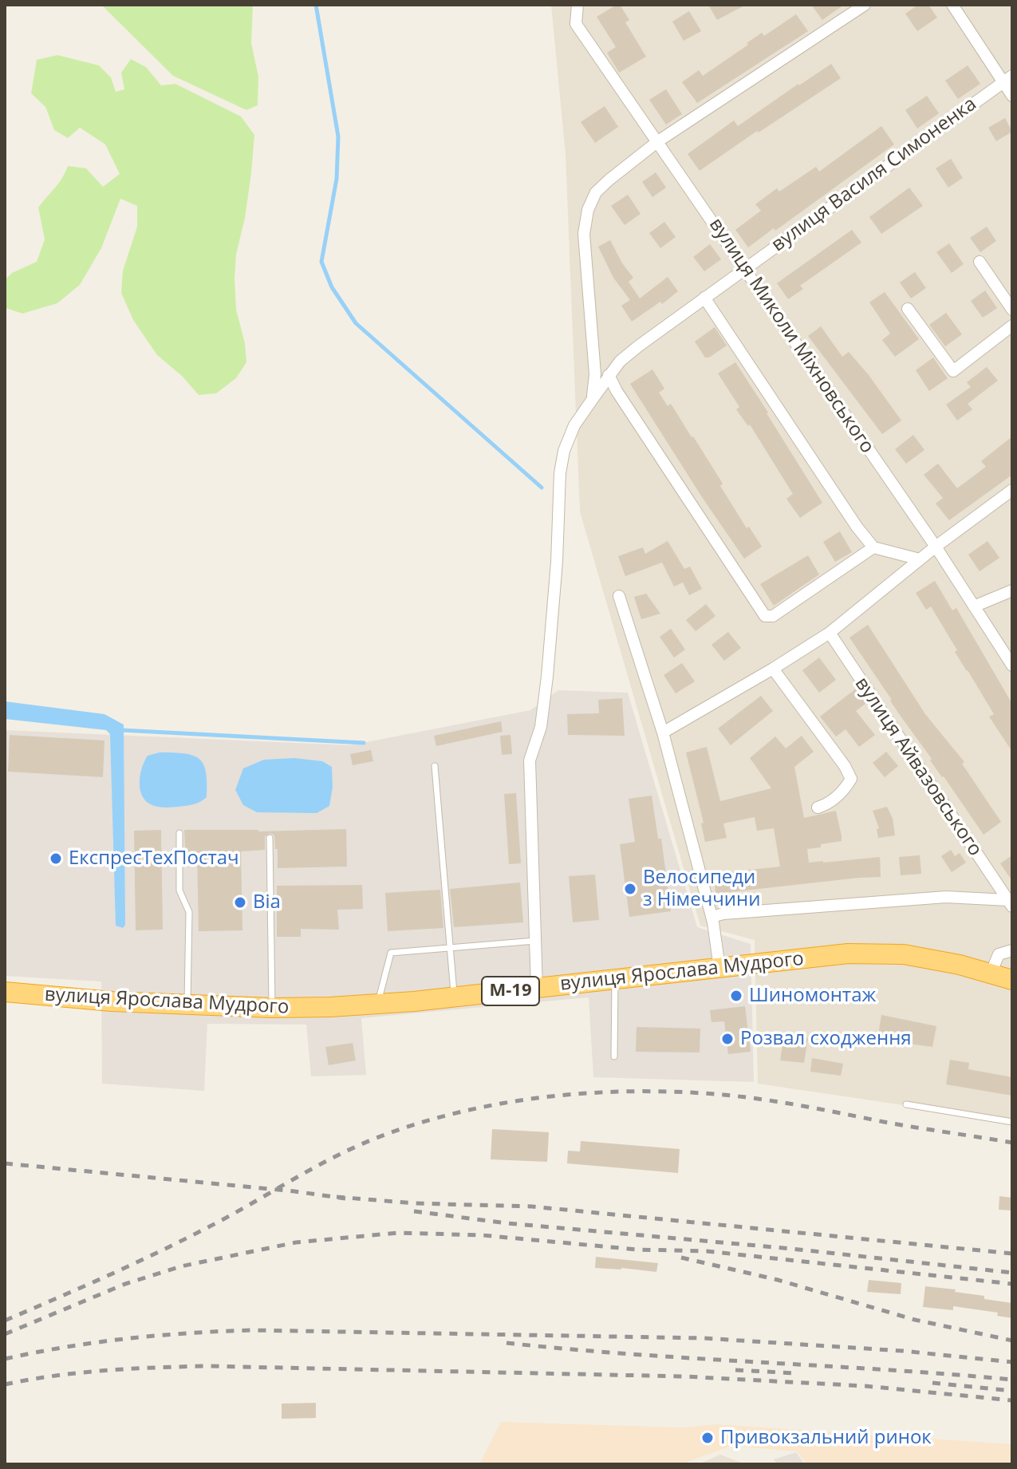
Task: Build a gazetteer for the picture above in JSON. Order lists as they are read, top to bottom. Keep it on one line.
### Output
{"streets":{"highway":["вулиця Ярослава Мудрого","М-19"],"street":["вулиця Василя Симоненка","вулиця Миколи Міхновського","вулиця Айвазовського"]},"crossings":[["вулиця Василя Симоненка","вулиця Миколи Міхновського"],["вулиця Василя Симоненка","вулиця Ярослава Мудрого"]],"places":["ЕкспресТехПостач","Велосипеди з Німеччини","Віа","Шиномонтаж","Розвал сходження","Привокзальний ринок"]}
